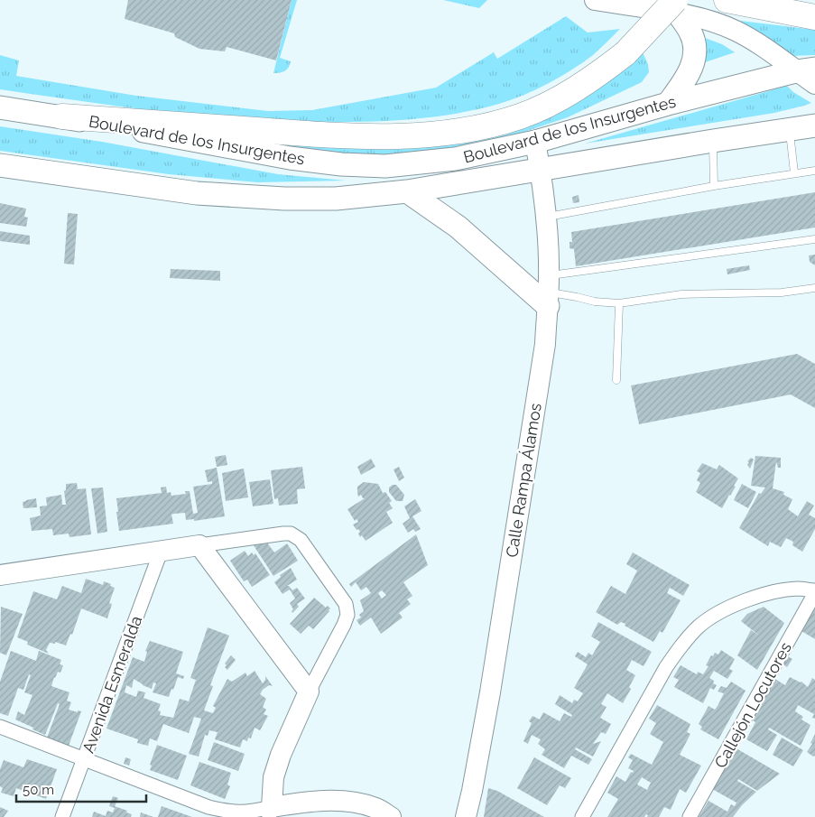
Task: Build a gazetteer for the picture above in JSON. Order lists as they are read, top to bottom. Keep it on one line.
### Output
{"streets":{"main road":["Boulevard de los Insurgentes"],"street":["Calle Rampa Álamos","Avenida Esmeralda","Callejón Locutores"]},"crossings":[["Boulevard de los Insurgentes","Calle Rampa Álamos"]],"scale_bar":"50 m"}
